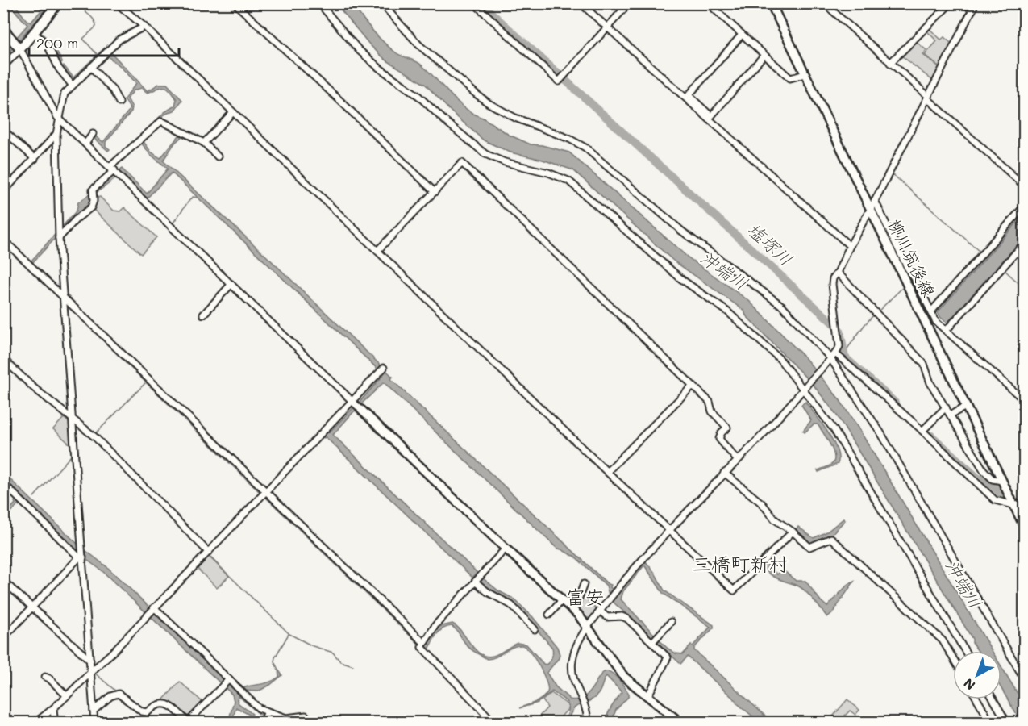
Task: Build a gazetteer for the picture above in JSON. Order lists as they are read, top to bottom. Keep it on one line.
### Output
{"streets":{"main road":["柳川筑後線"]},"districts":["三橋町新村","富安"],"water":["塩塚川","沖端川"],"scale_bar":"200 m","north":"bottom left"}
